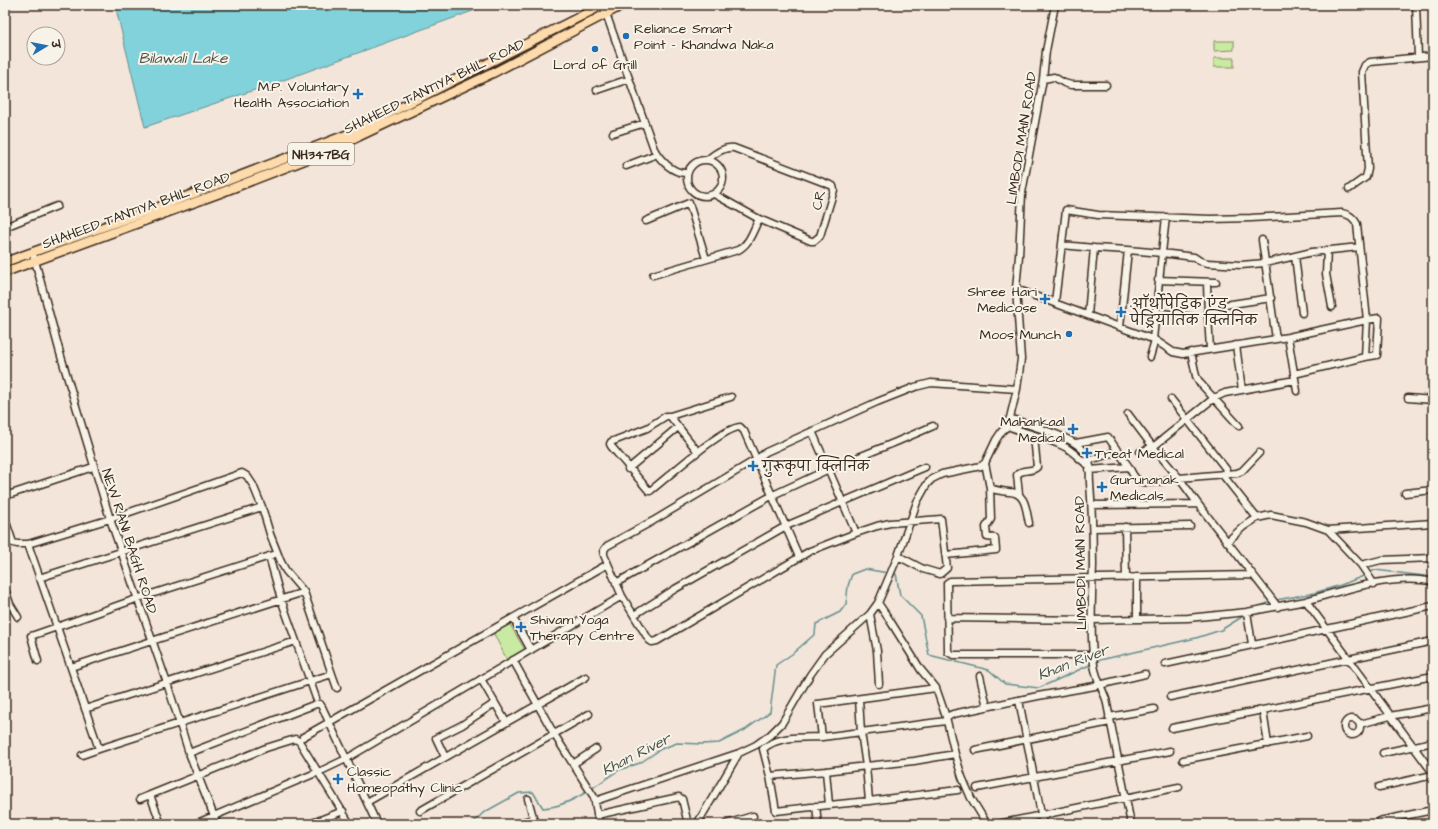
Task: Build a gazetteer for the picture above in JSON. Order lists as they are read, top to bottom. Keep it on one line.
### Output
{"streets":{"main road":["SHAHEED TANTIYA BHIL ROAD","NH347BG"],"street":["LIMBODI MAIN ROAD","CR","NEW RANI BAGH ROAD"]},"crossings":[["SHAHEED TANTIYA BHIL ROAD","NEW RANI BAGH ROAD"]],"water":["Bilawali Lake","Khan River"],"places":{"other":["Reliance Smart Point - Khandwa Naka","Lord of Grill","Moos Munch"],"health":["M.P. Voluntary Health Association","Shree Hari Medicose","ऑर्थोपेडिक एंड पेड्रियातिक क्लिनिक","Mahankaal Medical","Treat Medical","गुरूकृपा क्लिनिक","Gurunanak Medicals","Shivam Yoga Therapy Centre","Classic Homeopathy Clinic"]},"north":"right"}
